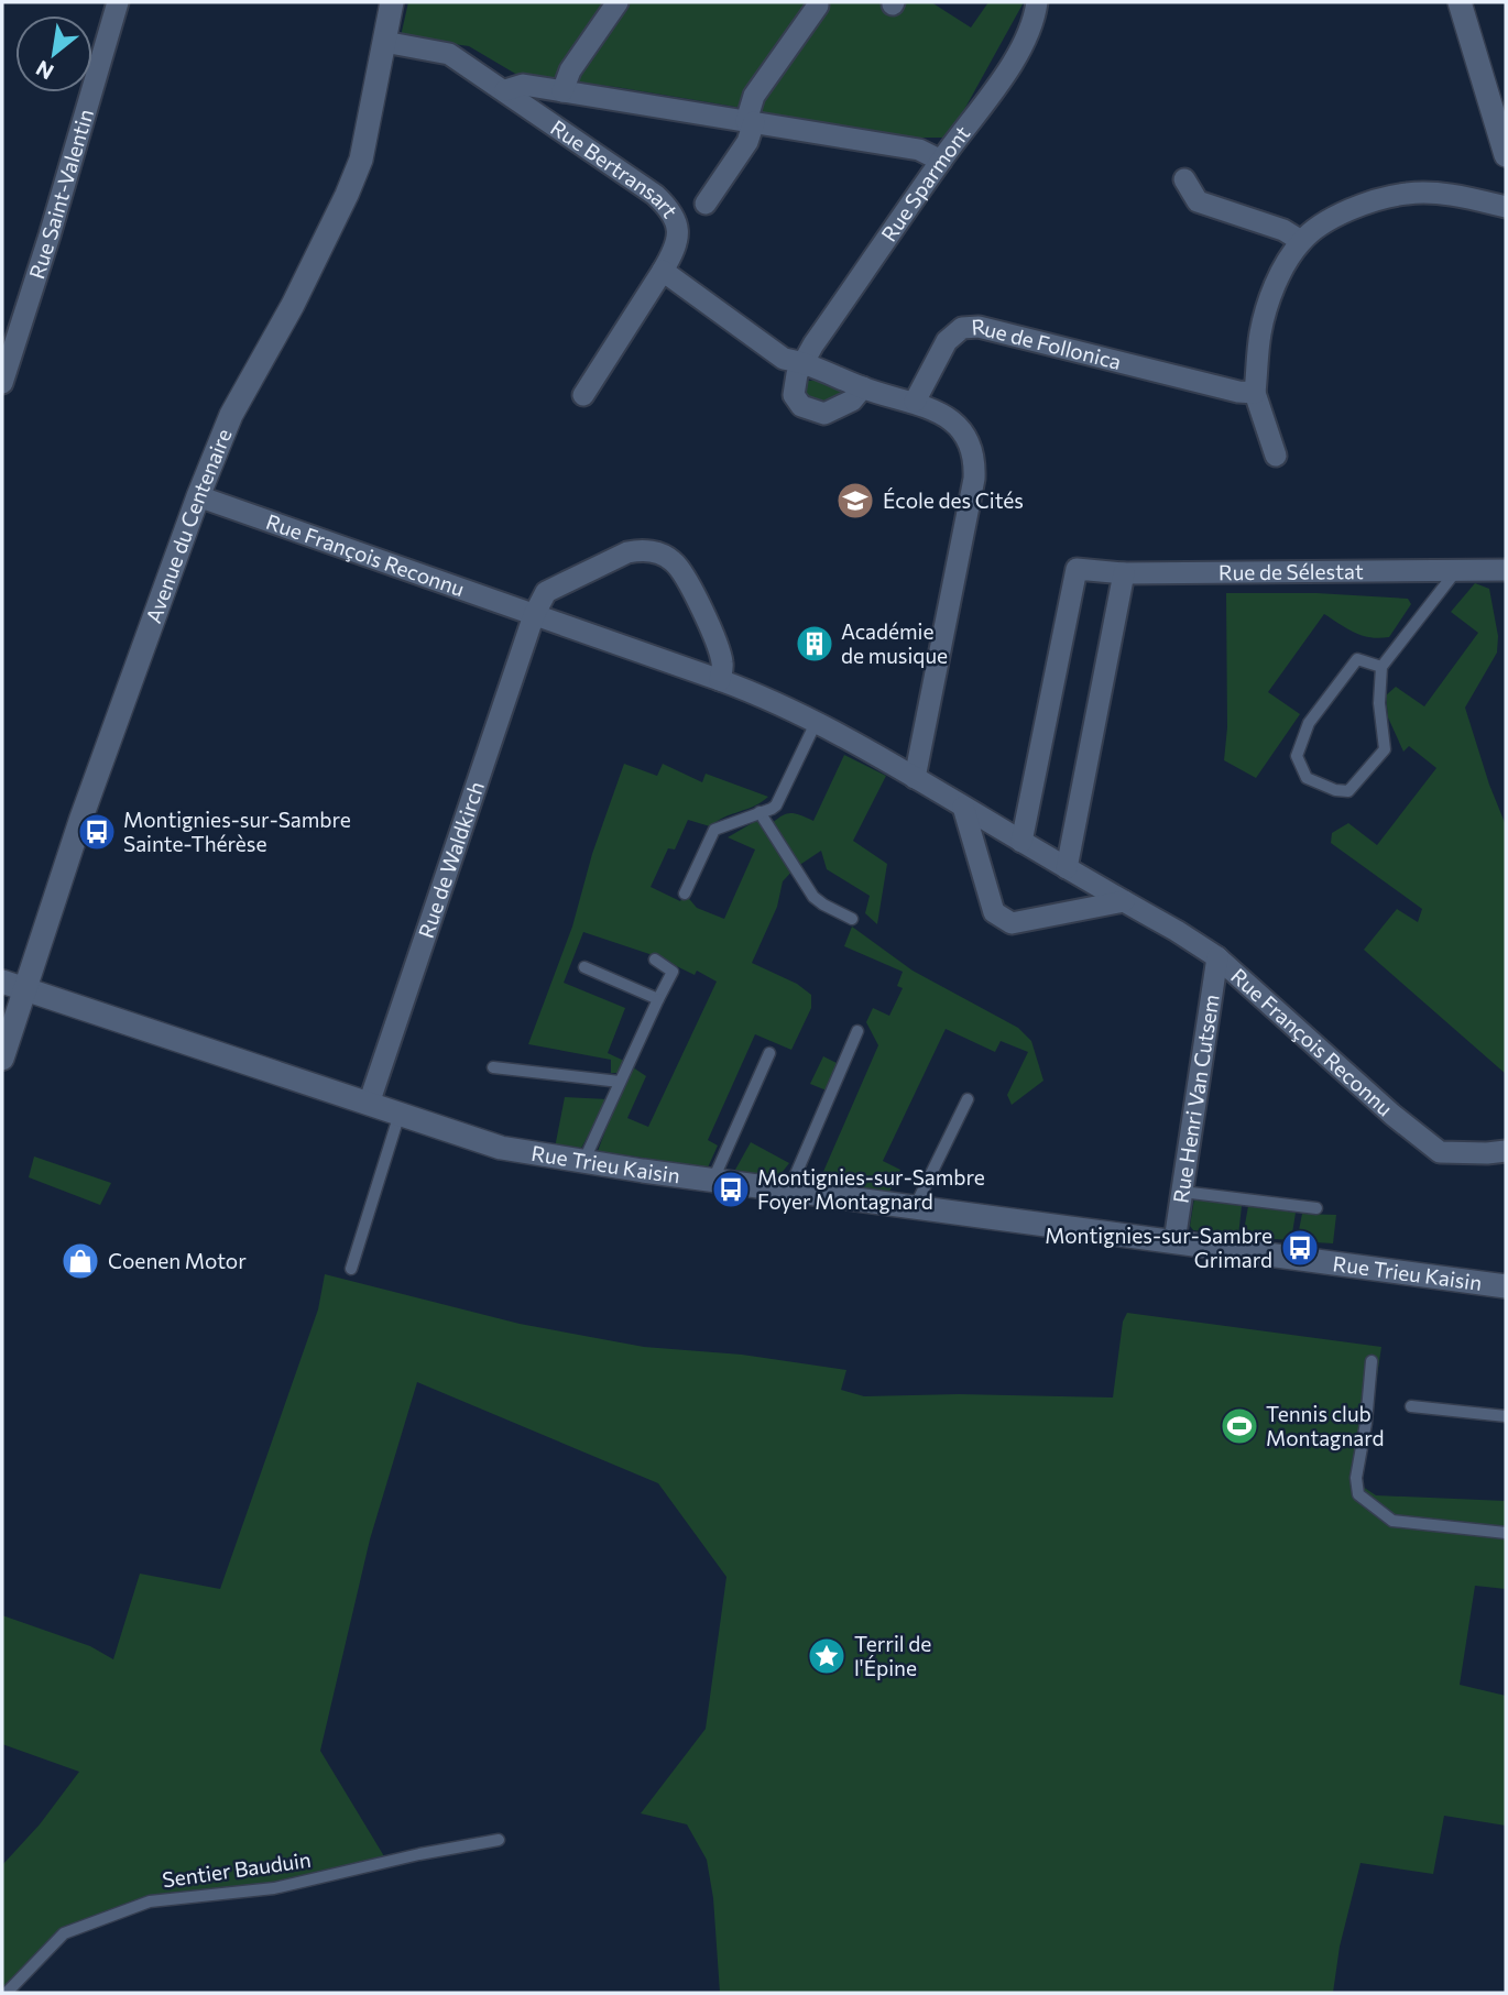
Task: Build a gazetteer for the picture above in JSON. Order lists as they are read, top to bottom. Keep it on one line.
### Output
{"streets":{"street":["Rue Bertransart","Rue Sparmont","Rue Saint-Valentin","Rue de Follonica","Avenue du Centenaire","Rue François Reconnu","Rue de Sélestat","Rue de Waldkirch","Rue Henri Van Cutsem","Rue Trieu Kaisin"],"lane":["Sentier Bauduin"]},"crossings":[["Rue Bertransart","Rue Sparmont"],["Rue Bertransart","Avenue du Centenaire"],["Avenue du Centenaire","Rue François Reconnu"],["Avenue du Centenaire","Rue Trieu Kaisin"],["Rue François Reconnu","Rue de Sélestat"],["Rue François Reconnu","Rue de Waldkirch"],["Rue François Reconnu","Rue Henri Van Cutsem"],["Rue de Waldkirch","Rue Trieu Kaisin"],["Rue Henri Van Cutsem","Rue Trieu Kaisin"]],"places":{"school or university":["École des Cités"],"building":["Académie de musique"],"bus stop":["Montignies-sur-Sambre Sainte-Thérèse","Montignies-sur-Sambre Foyer Montagnard","Montignies-sur-Sambre Grimard"],"shop":["Coenen Motor"],"sports":["Tennis club Montagnard"],"place":["Terril de l'Épine"]},"north":"bottom left"}
